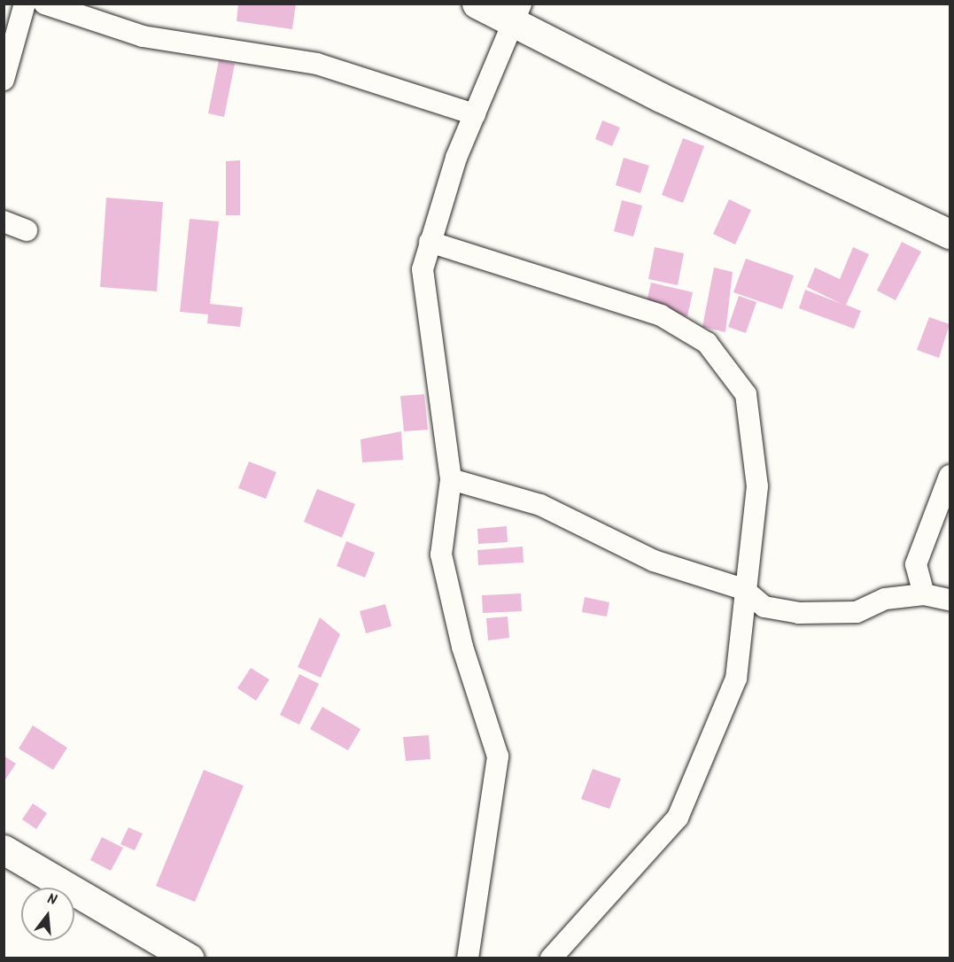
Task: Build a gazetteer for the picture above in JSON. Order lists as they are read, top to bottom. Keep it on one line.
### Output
{"north":"top"}
